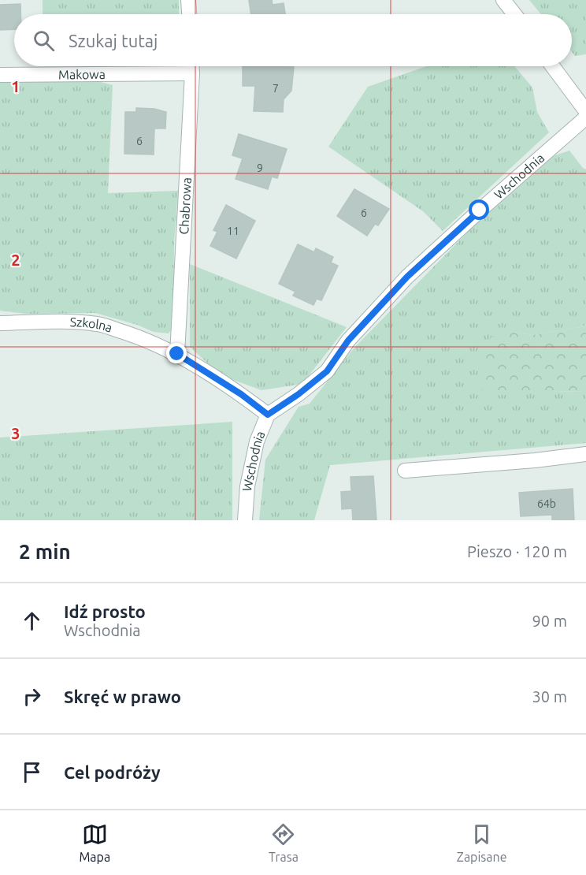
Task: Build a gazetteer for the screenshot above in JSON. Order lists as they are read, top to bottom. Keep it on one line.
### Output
{"streets":{"street":["Makowa","Wschodnia","Chabrowa","Szkolna"]},"crossings":[["Makowa","Chabrowa"],["Wschodnia","Szkolna"],["Chabrowa","Szkolna"]],"house_numbers":["7","6","9","6","11","64b"],"page":{"search":"Szukaj tutaj","heading":["2 min","Pieszo · 120 m"],"list":[["Idź prosto","Wschodnia","90 m"],["Skręć w prawo","30 m"],"Cel podróży"],"nav":["Mapa","Trasa","Zapisane"]},"grid":{"rows":["1","2","3"]}}
